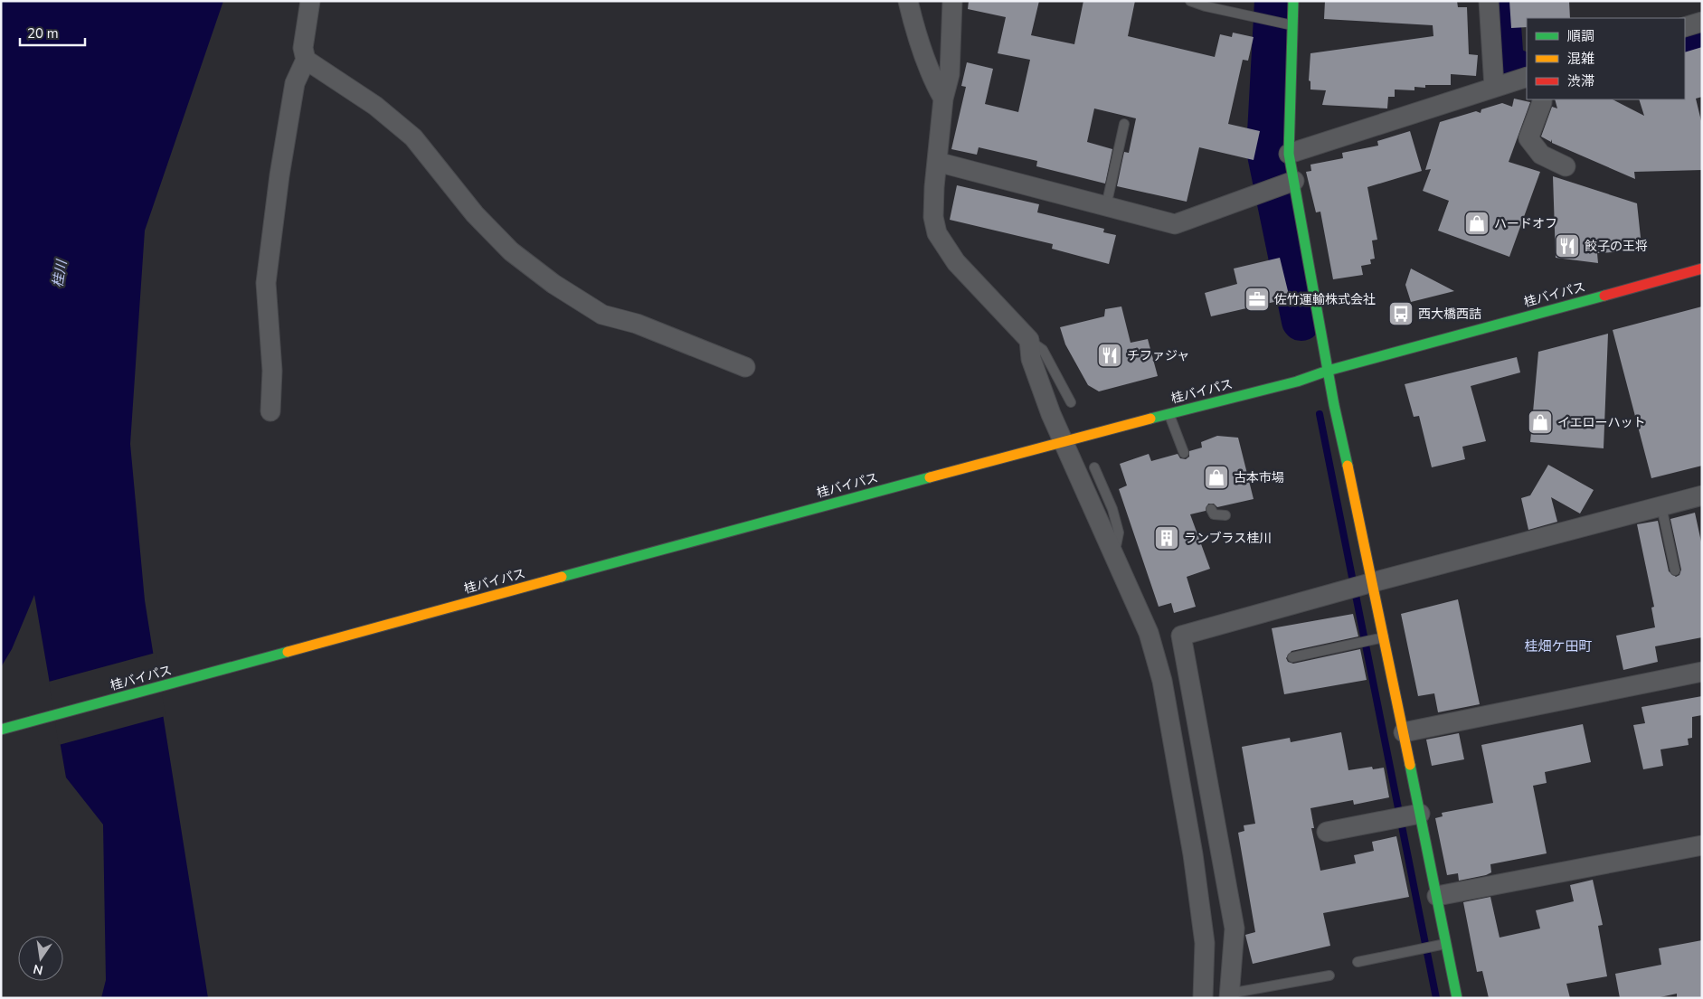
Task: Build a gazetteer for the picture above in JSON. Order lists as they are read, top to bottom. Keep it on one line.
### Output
{"streets":{"main road":["桂バイパス"]},"districts":["桂畑ケ田町"],"water":["桂川"],"places":{"shop":["ハードオフ","イエローハット","古本市場"],"restaurant":["餃子の王将","チファジャ"],"office":["佐竹運輸株式会社"],"bus stop":["西大橋西詰"],"building":["ランブラス桂川"]},"legend":["順調","混雑","渋滞"],"scale_bar":"20 m","north":"bottom"}
